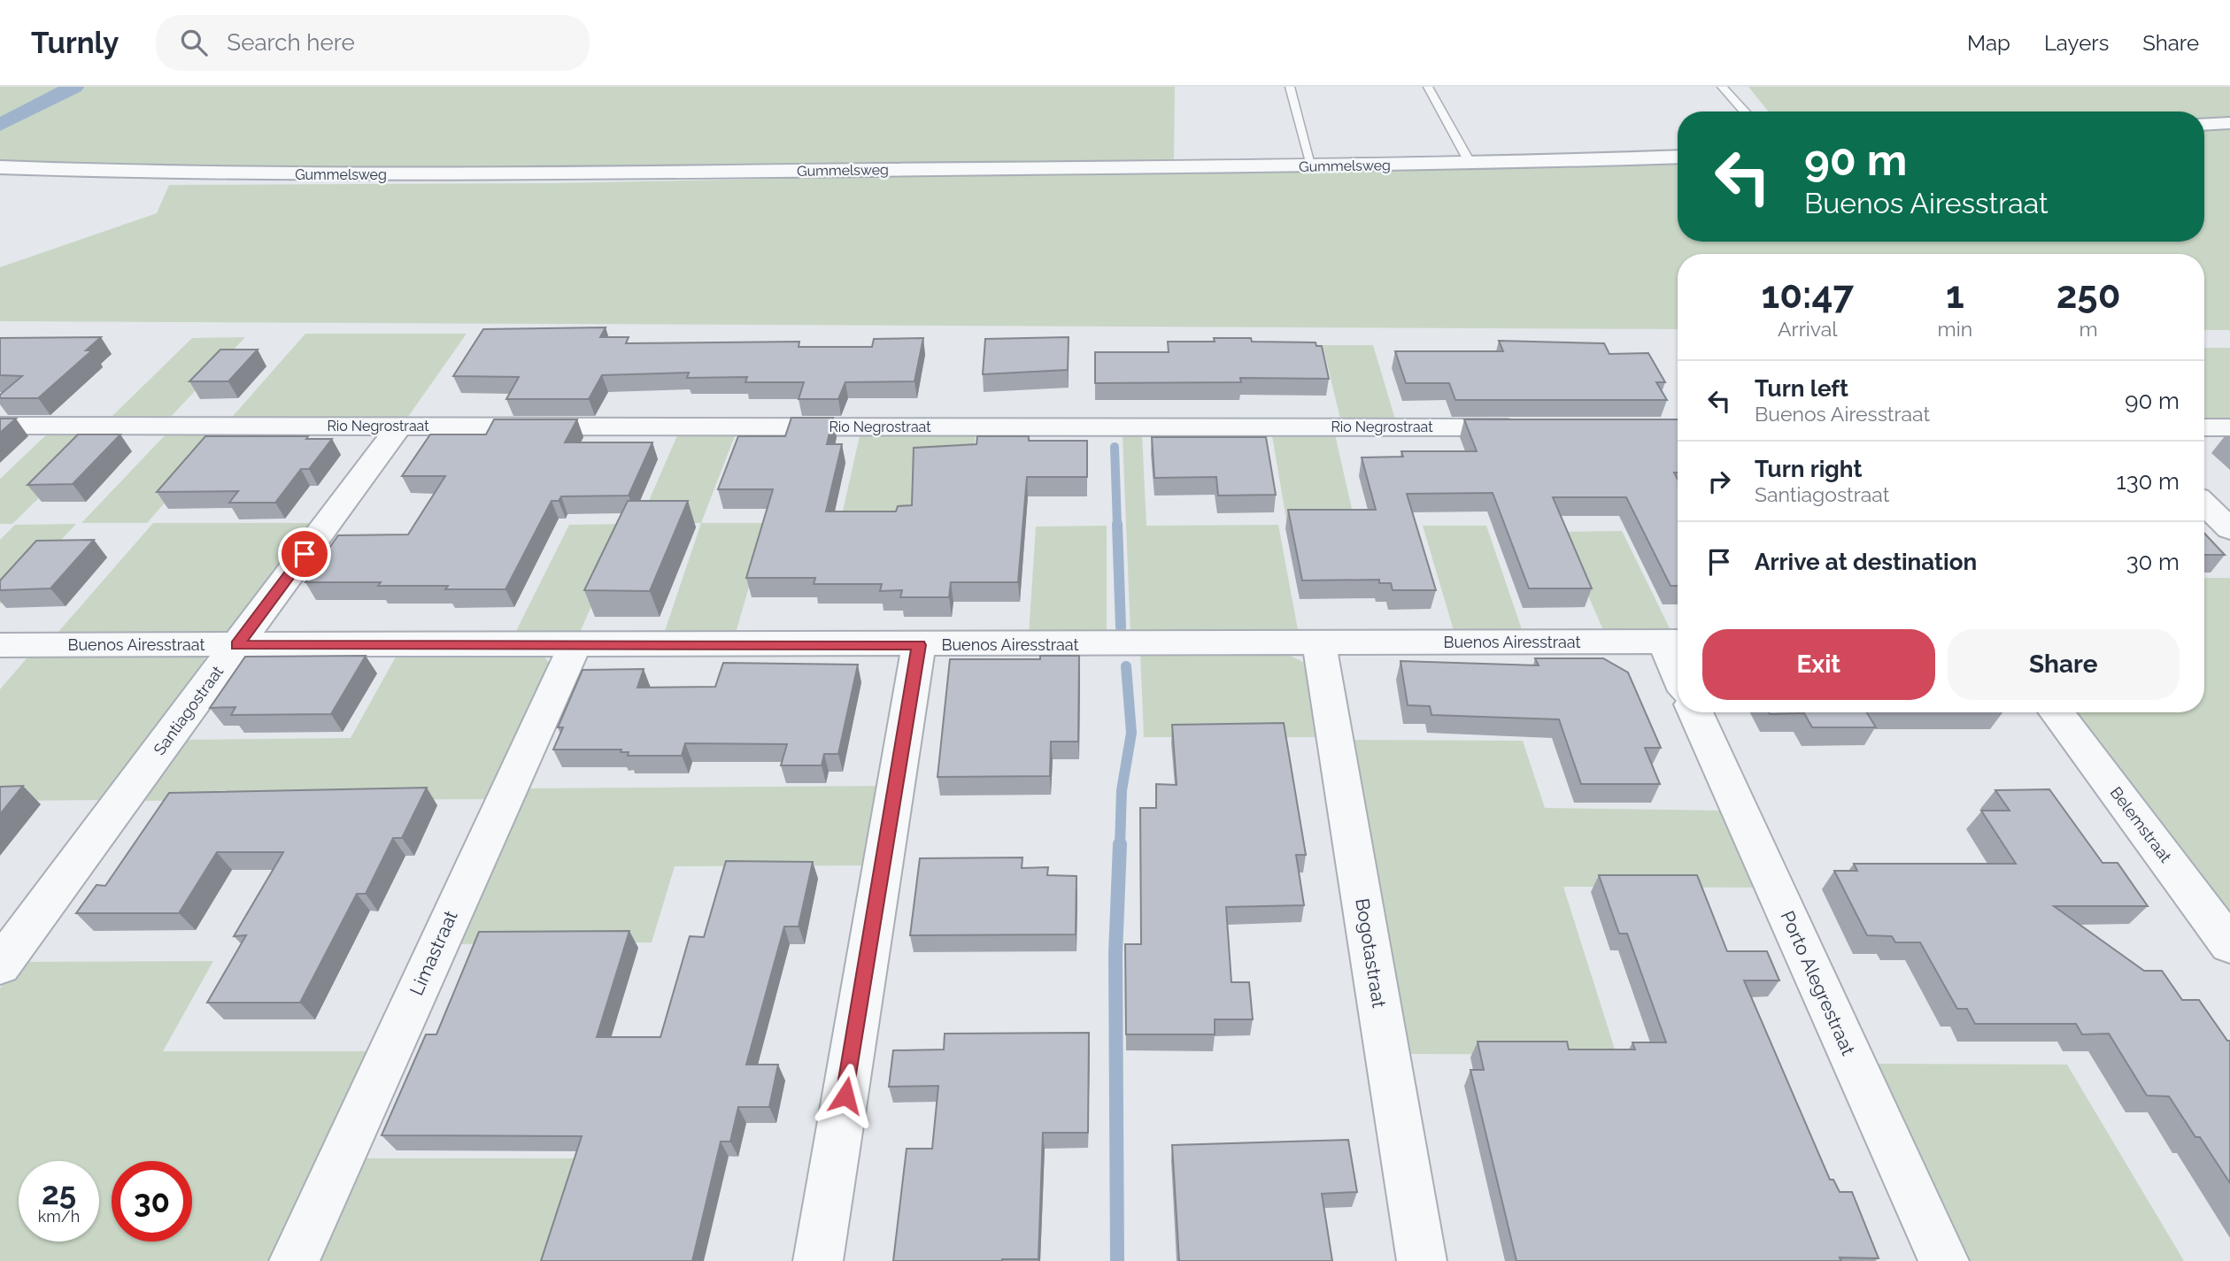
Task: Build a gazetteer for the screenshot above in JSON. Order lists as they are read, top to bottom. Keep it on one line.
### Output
{"streets":{"street":["Gummelsweg","Rio Negrostraat","Buenos Airesstraat","Santiagostraat","Belemstraat","Limastraat","Bogotastraat","Porto Alegrestraat"]},"crossings":[["Rio Negrostraat","Santiagostraat"],["Buenos Airesstraat","Santiagostraat"],["Buenos Airesstraat","Limastraat"],["Buenos Airesstraat","Bogotastraat"]],"page":{"header":"Turnly","search":"Search here","nav":["Map","Layers","Share"],"turn":["90 m","Buenos Airesstraat"],"eta":["10:47","Arrival","1","min","250","m"],"list":[{"name":"Turn left","note":"Buenos Airesstraat","value":"90 m"},{"name":"Turn right","note":"Santiagostraat","value":"130 m"},{"name":"Arrive at destination","value":"30 m"}],"buttons":["Exit","Share"],"speed":"25 km/h","limit":"30"}}
